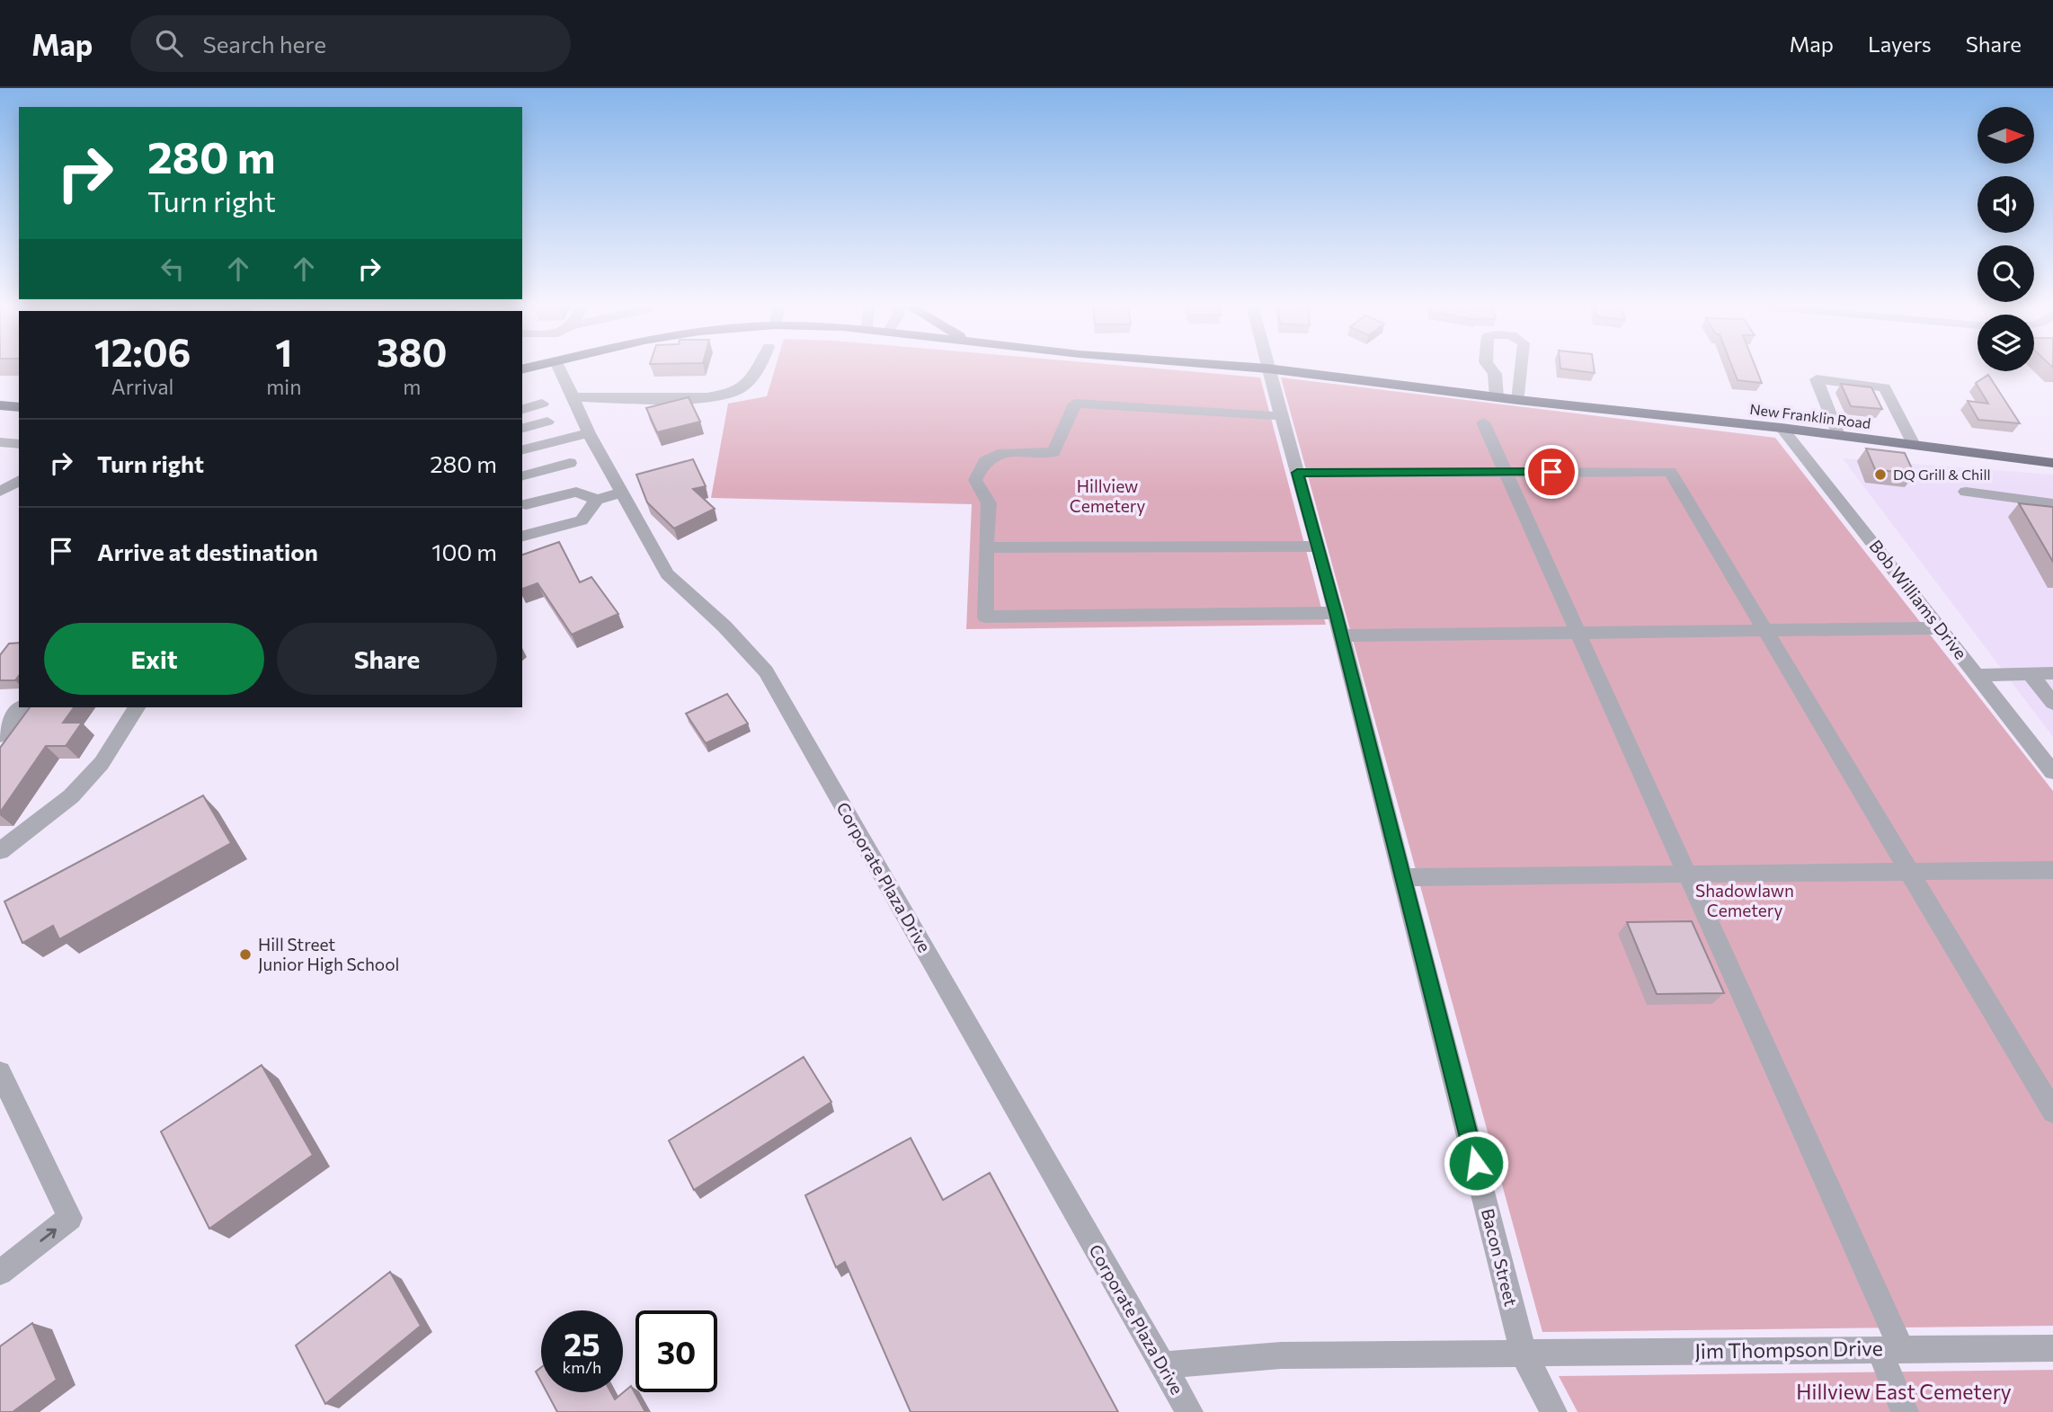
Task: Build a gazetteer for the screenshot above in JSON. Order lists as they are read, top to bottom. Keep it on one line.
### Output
{"streets":{"highway":["New Franklin Road"],"street":["Bob Williams Drive","Corporate Plaza Drive","Bacon Street","Jim Thompson Drive"]},"crossings":[["New Franklin Road","Bob Williams Drive"],["New Franklin Road","Bacon Street"],["Corporate Plaza Drive","Jim Thompson Drive"],["Bacon Street","Jim Thompson Drive"]],"parks":["Hillview Cemetery","Shadowlawn Cemetery","Hillview East Cemetery"],"places":["DQ Grill & Chill","Hill Street Junior High School"],"north":"right","page":{"header":"Map","search":"Search here","nav":["Map","Layers","Share"],"turn":["280 m","Turn right"],"eta":["12:06","Arrival","1","min","380","m"],"list":[{"name":"Turn right","value":"280 m"},{"name":"Arrive at destination","value":"100 m"}],"buttons":["Exit","Share"],"speed":"25 km/h","limit":"30"}}
